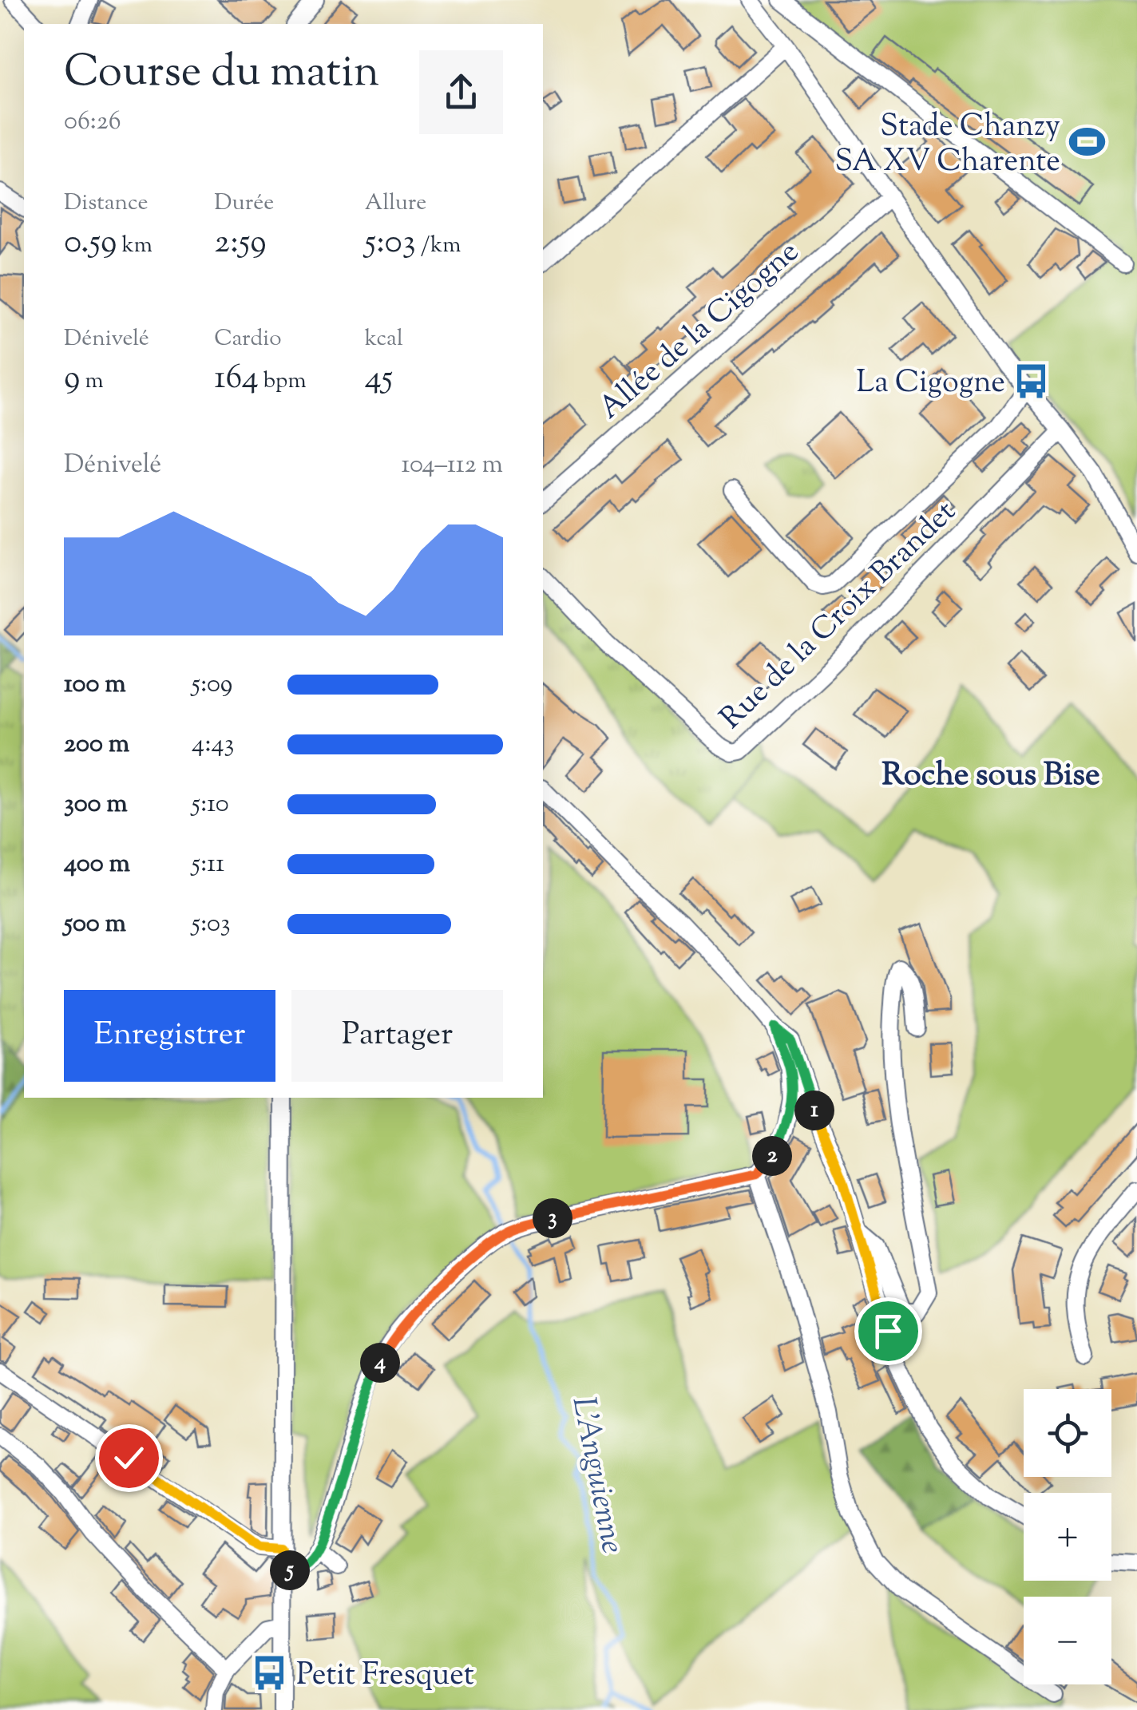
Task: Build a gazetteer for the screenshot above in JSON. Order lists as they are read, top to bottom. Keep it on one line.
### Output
{"streets":{"street":["Allée de la Cigogne","Rue de la Croix Brandet"]},"districts":["Roche sous Bise"],"water":["L'Anguienne"],"places":{"sports":["Stade Chanzy SA XV Charente"],"bus stop":["La Cigogne","Petit Fresquet"]},"page":{"heading":["Course du matin","06:26"],"stats":[["Distance","0.59 km"],["Durée","2:59"],["Allure","5:03 /km"],["Dénivelé","9 m"],["Cardio","164 bpm"],["kcal","45"]],"chart":["Dénivelé","104–112 m"],"list":[{"name":"100 m","note":"5:09"},{"name":"200 m","note":"4:43"},{"name":"300 m","note":"5:10"},{"name":"400 m","note":"5:11"},{"name":"500 m","note":"5:03"}],"buttons":["Enregistrer","Partager"],"pins":["1","2","3","4","5"],"map_buttons":["+","−"]}}
